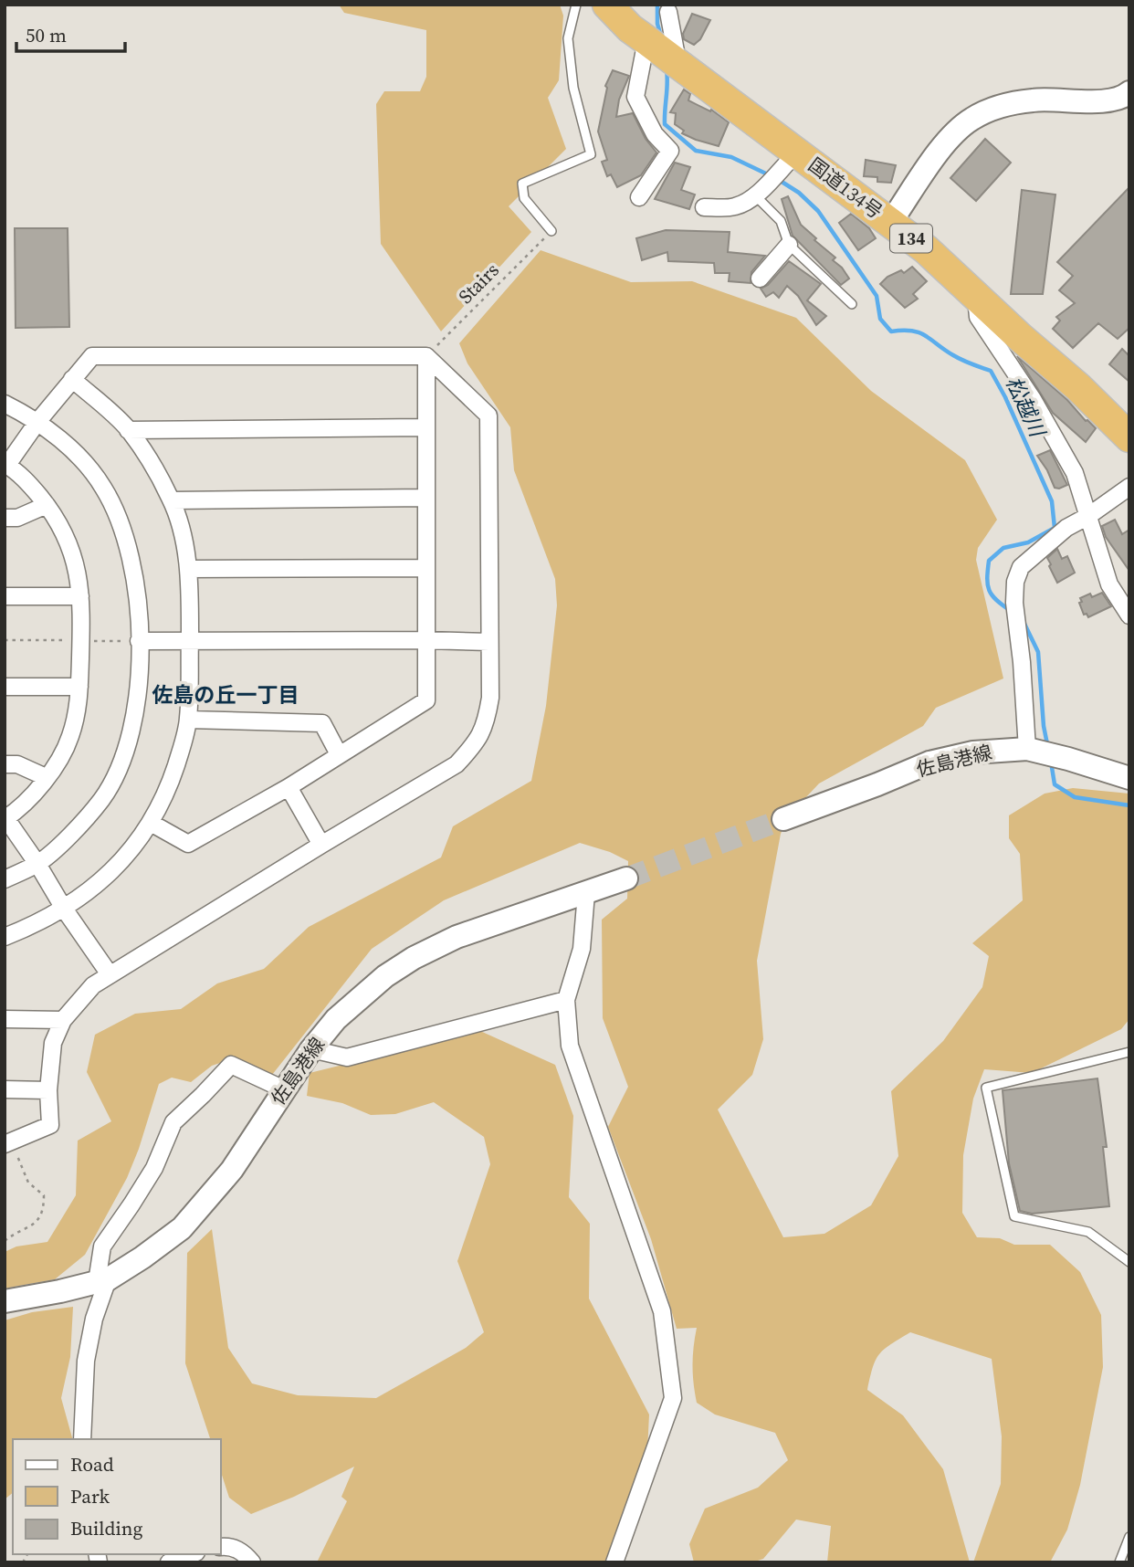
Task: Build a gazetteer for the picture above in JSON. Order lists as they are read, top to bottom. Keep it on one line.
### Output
{"streets":{"highway":["国道134号","134"],"main road":["佐島港線"],"path":["Stairs"]},"districts":["佐島の丘一丁目"],"water":["松越川"],"legend":["Road","Park","Building"],"scale_bar":"50 m"}
